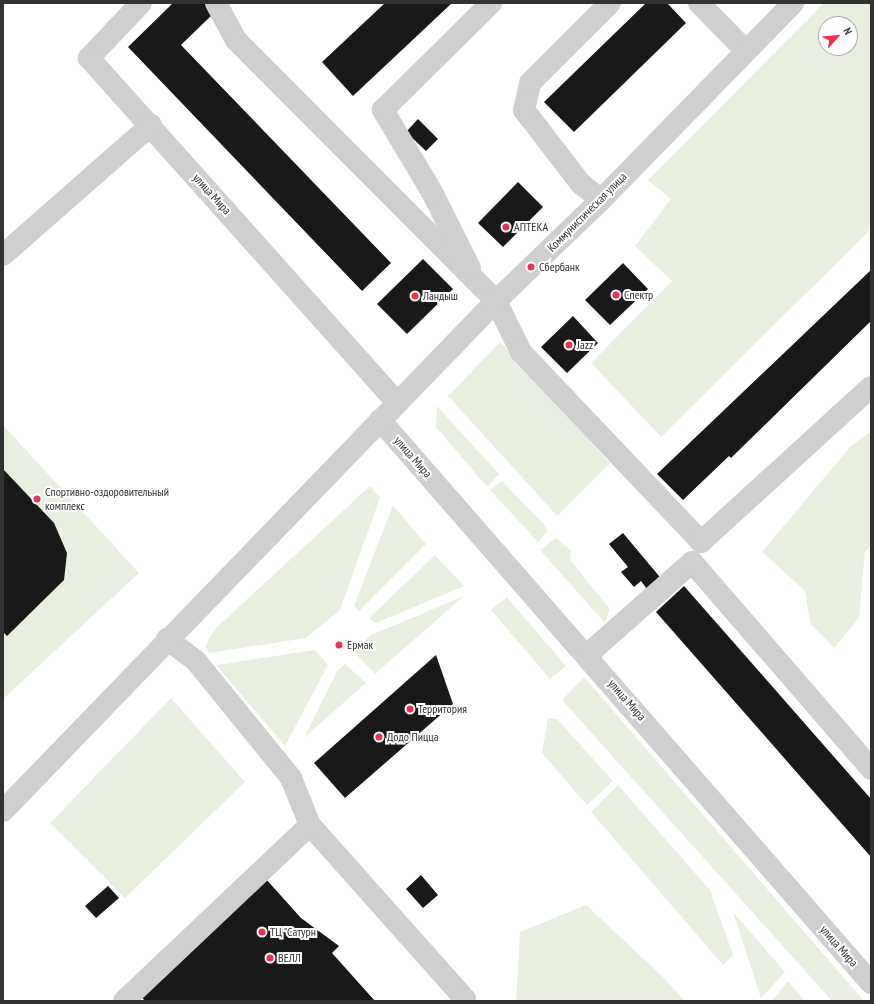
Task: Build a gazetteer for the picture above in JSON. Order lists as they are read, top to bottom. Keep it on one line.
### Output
{"streets":{"street":["улица Мира","Коммунистическая улица"]},"crossings":[["улица Мира","Коммунистическая улица"]],"places":["АПТЕКА","Сбербанк","Спектр","Ландыш","Jazz","Спортивно-оздоровительный комплекс","Ермак","Территория","Додо Пицца","ТЦ \"Сатурн","ВЕЛЛ"],"north":"top right"}
